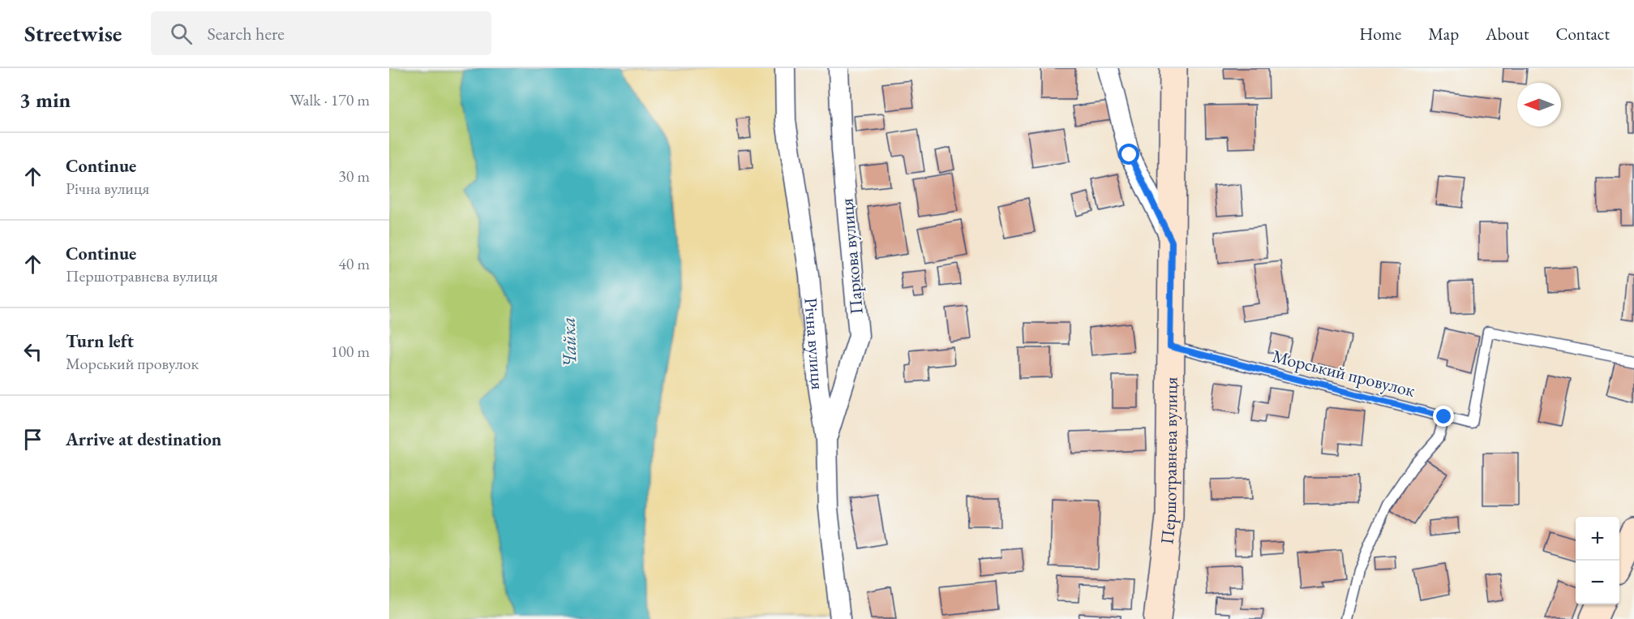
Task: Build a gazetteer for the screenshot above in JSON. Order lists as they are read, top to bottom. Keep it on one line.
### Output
{"streets":{"street":["Паркова вулиця","Річна вулиця","Першотравнева вулиця"],"lane":["Морський провулок"]},"crossings":[["Паркова вулиця","Річна вулиця"],["Морський провулок","Першотравнева вулиця"]],"water":["Чайка"],"north":"left","page":{"header":"Streetwise","search":"Search here","nav":["Home","Map","About","Contact"],"heading":["3 min","Walk · 170 m"],"list":[["Continue","Річна вулиця","30 m"],["Continue","Першотравнева вулиця","40 m"],["Turn left","Морський провулок","100 m"],"Arrive at destination"],"map_buttons":["+","−"]}}
